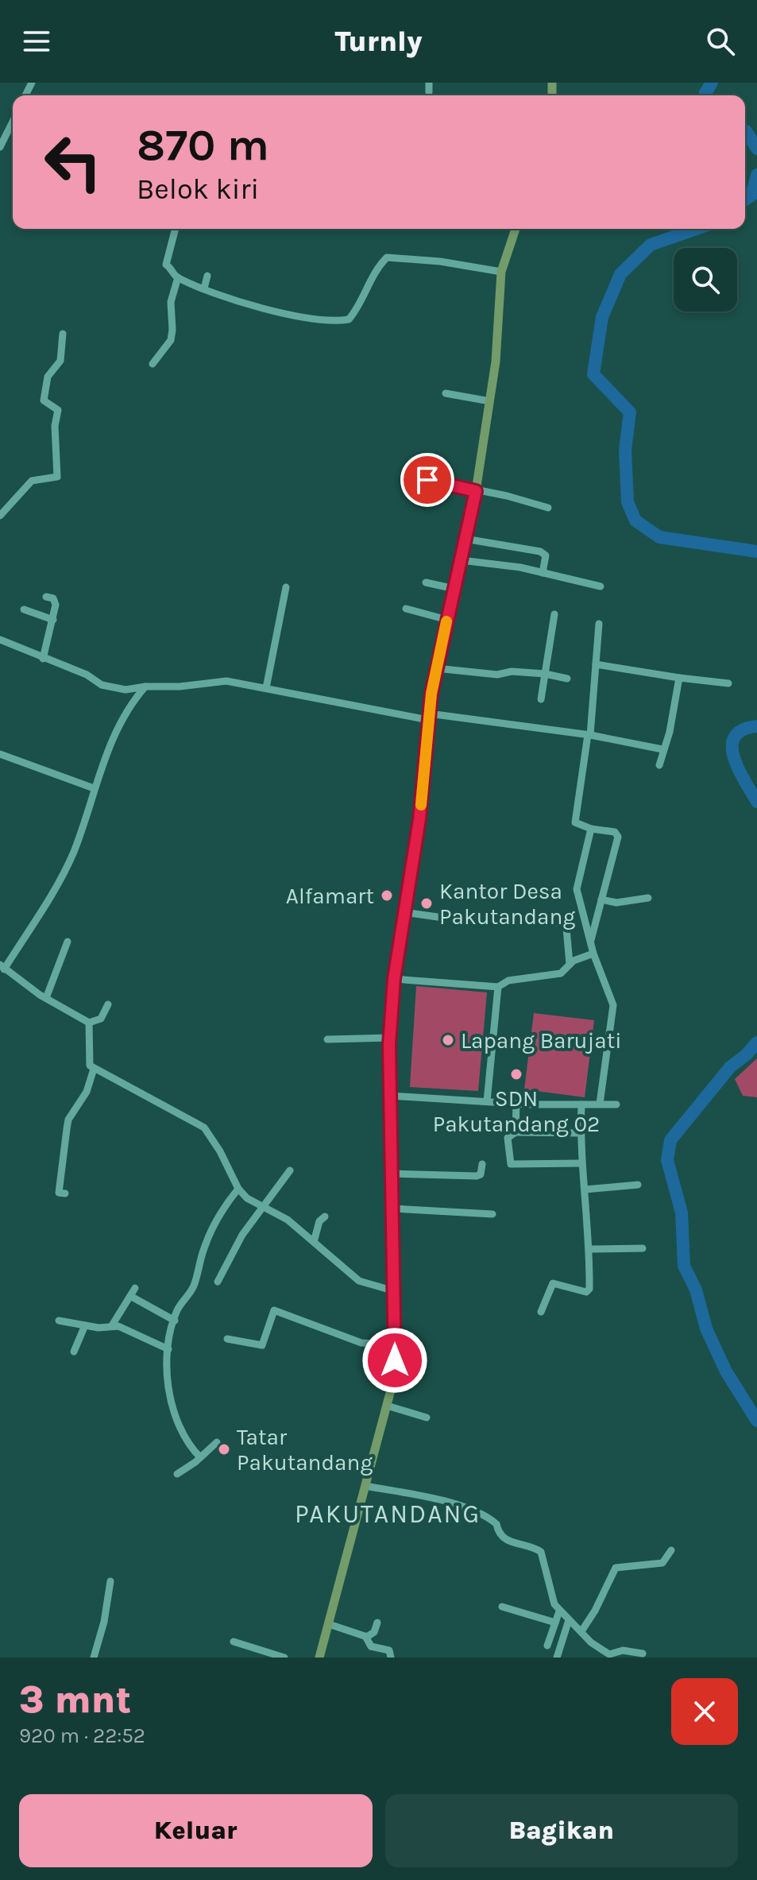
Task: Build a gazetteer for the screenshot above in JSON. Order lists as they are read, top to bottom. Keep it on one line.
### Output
{"districts":["PAKUTANDANG"],"places":["Alfamart","Kantor Desa Pakutandang","Lapang Barujati","SDN Pakutandang 02","Tatar Pakutandang"],"page":{"header":"Turnly","turn":["870 m","Belok kiri"],"heading":["3 mnt","920 m · 22:52"],"buttons":["Keluar","Bagikan"]}}
